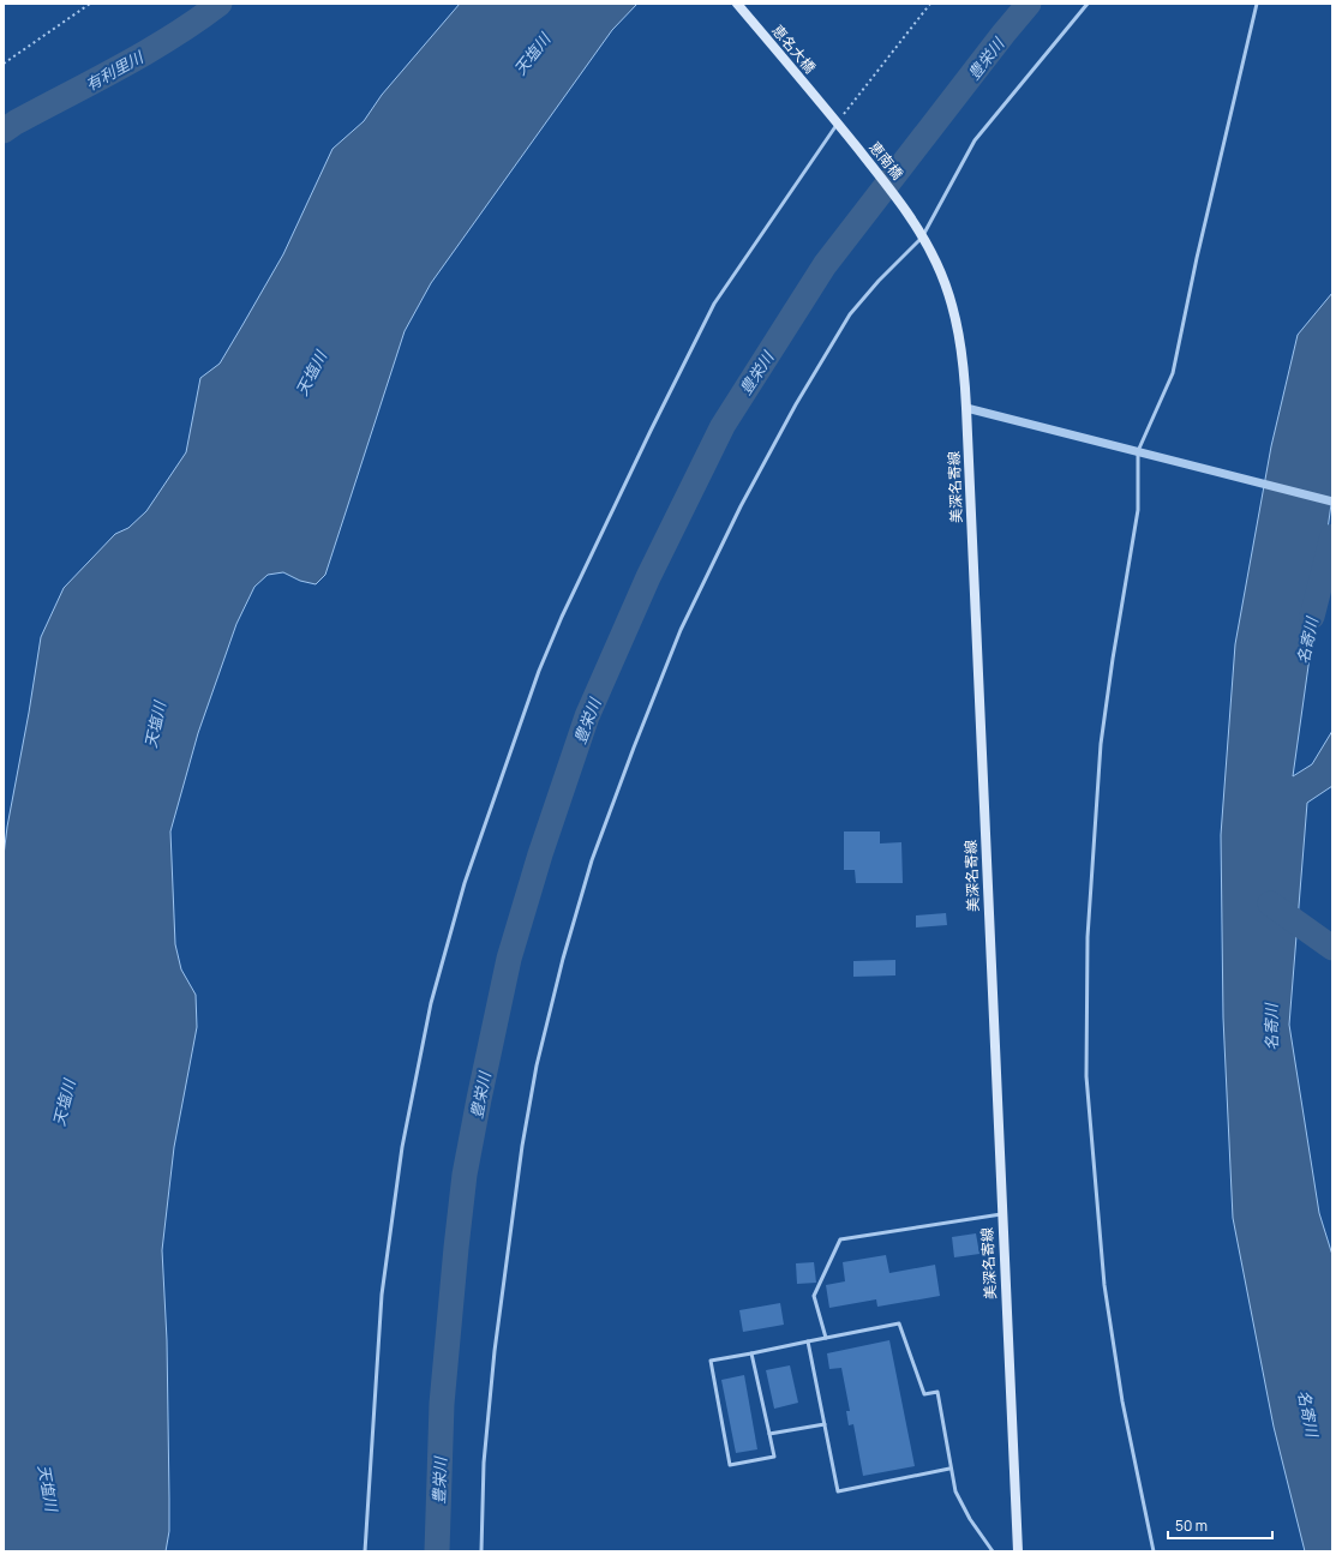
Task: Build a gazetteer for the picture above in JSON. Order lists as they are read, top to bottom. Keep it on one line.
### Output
{"streets":{"main road":["恵名大橋","恵南橋","美深名寄線"]},"crossings":[["恵名大橋","恵南橋"],["恵南橋","美深名寄線"]],"water":["天塩川","豊栄川","有利里川","名寄川"],"scale_bar":"50 m"}
